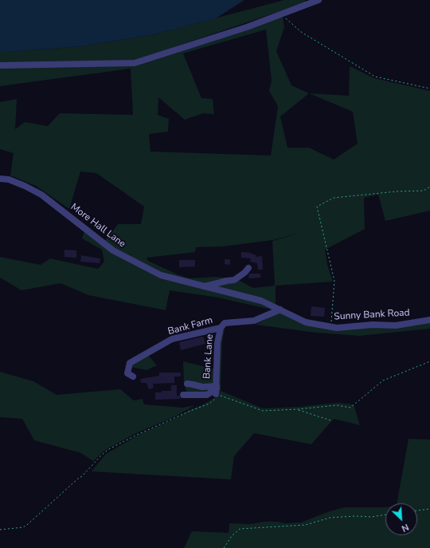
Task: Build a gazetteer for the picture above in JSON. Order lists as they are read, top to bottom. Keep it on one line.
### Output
{"streets":{"street":["More Hall Lane","Sunny Bank Road","Bank Farm","Bank Lane"]},"crossings":[["More Hall Lane","Sunny Bank Road"],["More Hall Lane","Bank Lane"],["Sunny Bank Road","Bank Lane"],["Bank Farm","Bank Lane"]],"north":"bottom right"}
